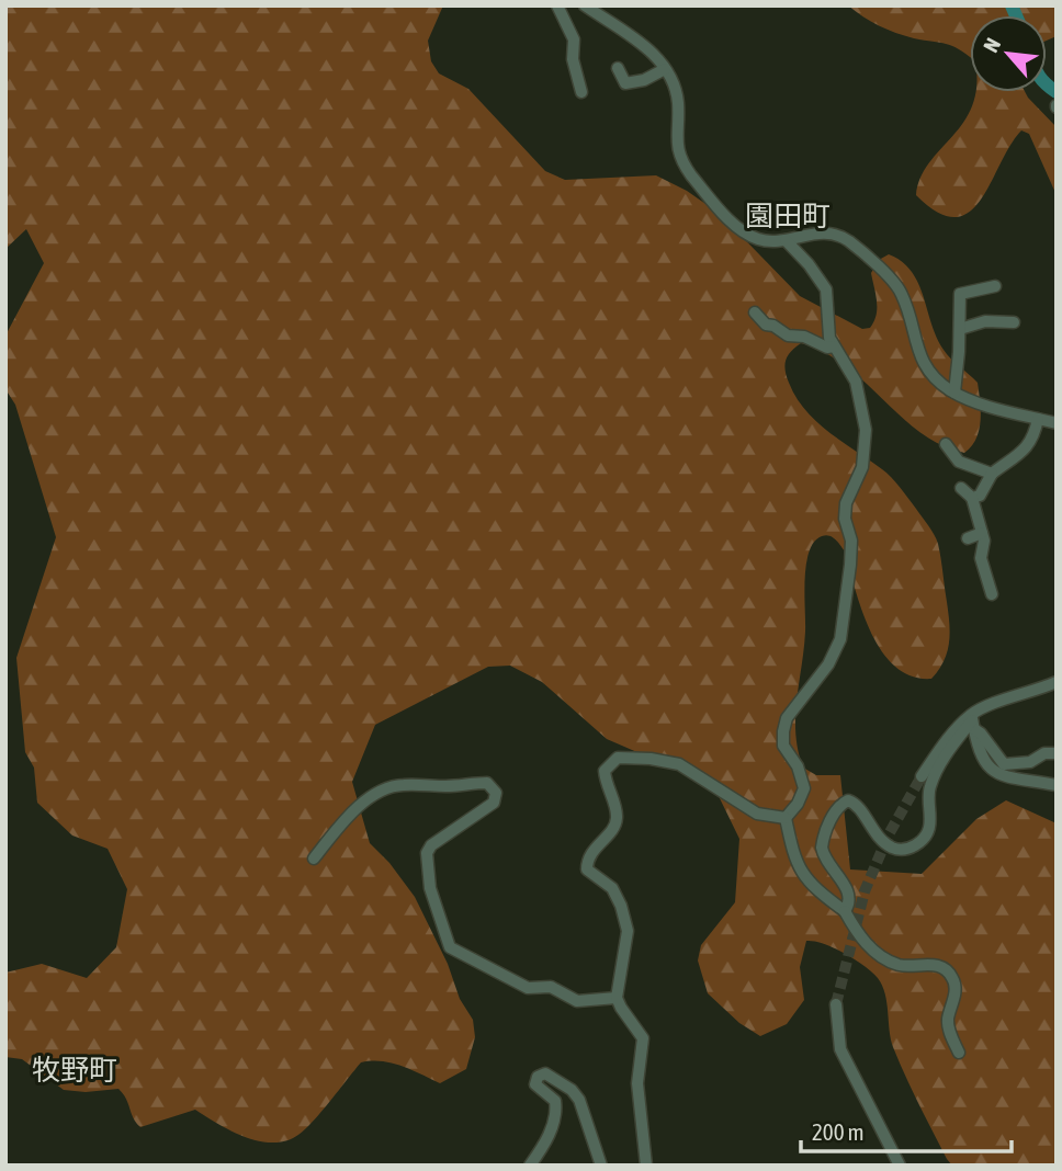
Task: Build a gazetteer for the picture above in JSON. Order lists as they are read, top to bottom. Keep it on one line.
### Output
{"districts":["園田町","牧野町"],"scale_bar":"200 m","north":"top left"}
